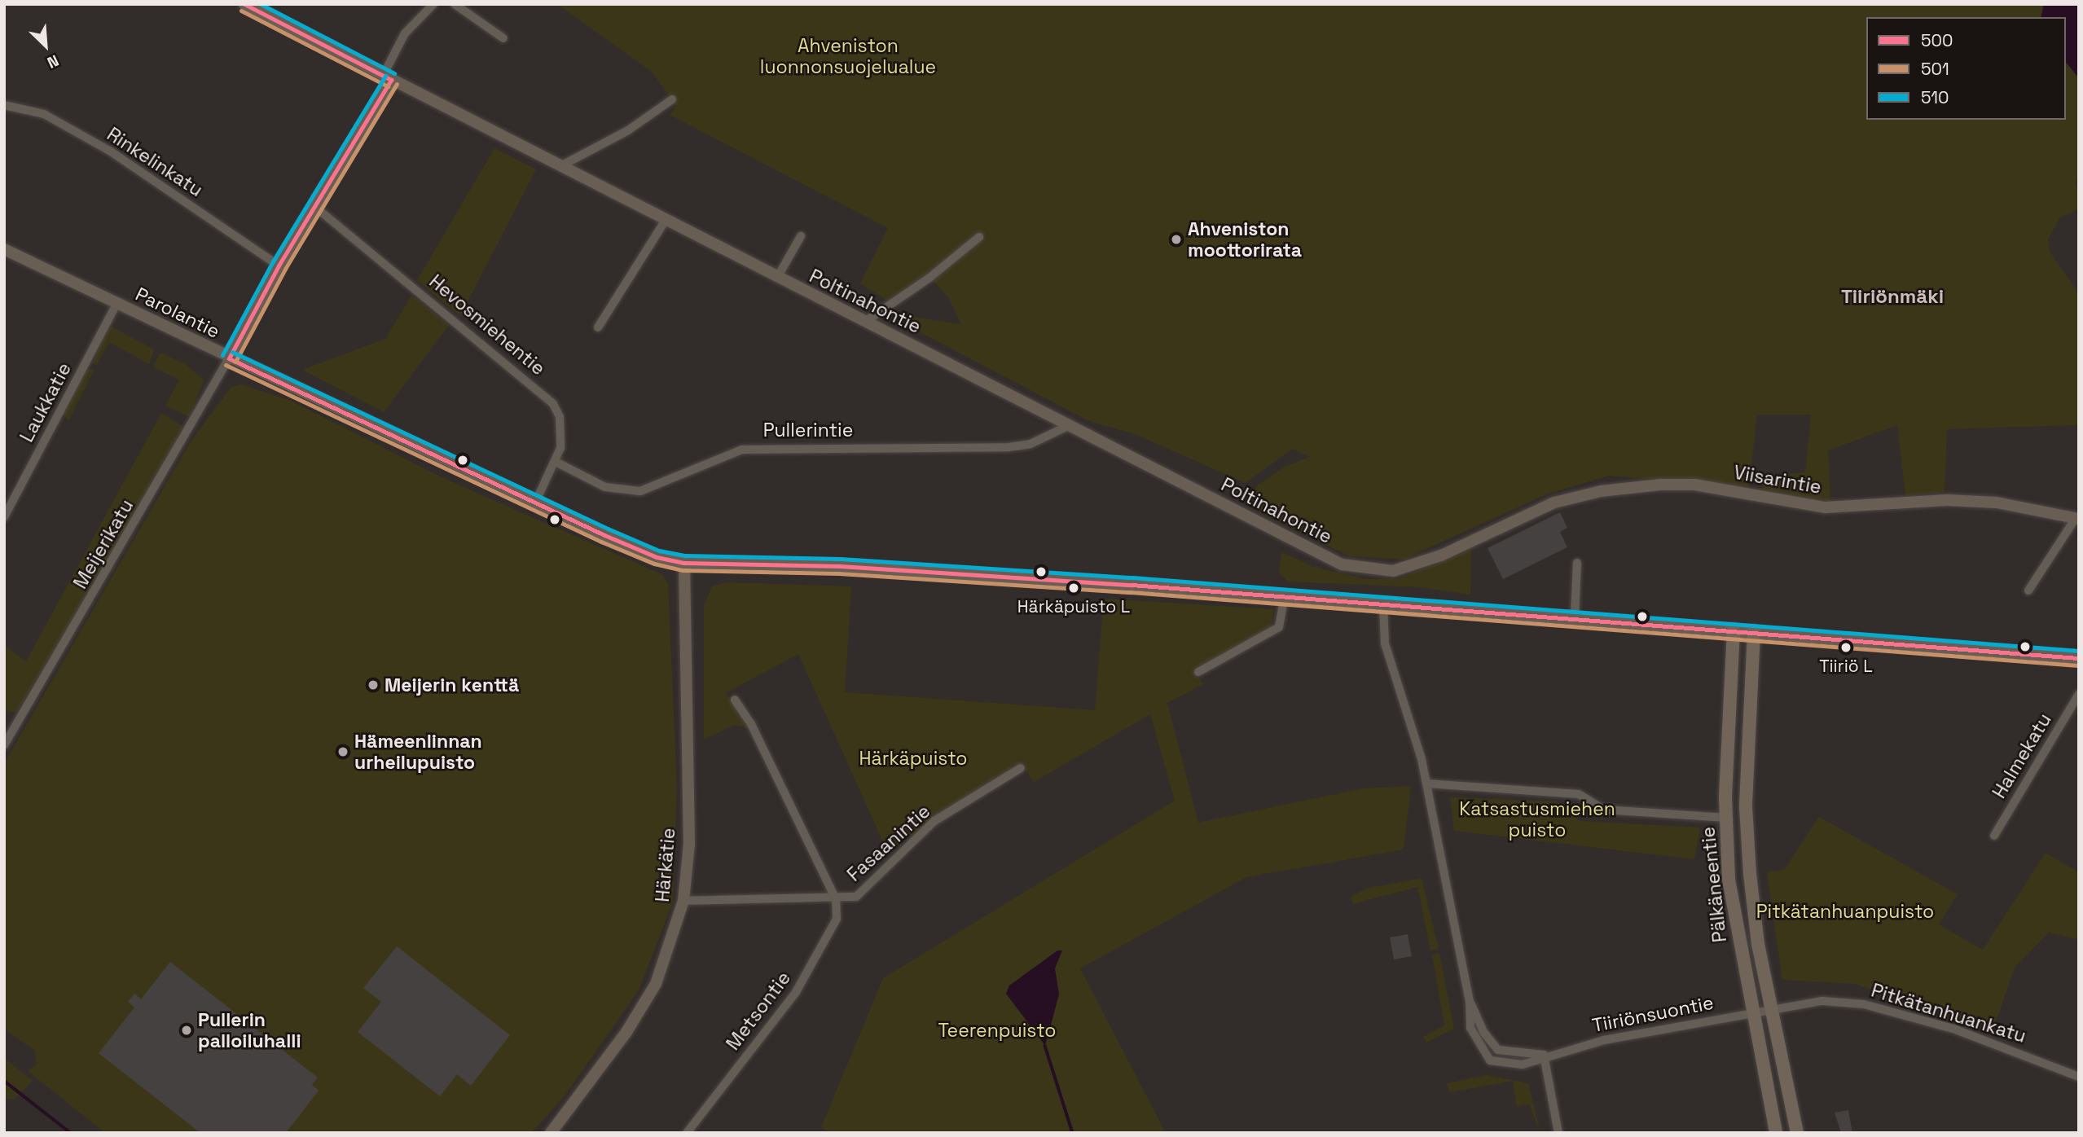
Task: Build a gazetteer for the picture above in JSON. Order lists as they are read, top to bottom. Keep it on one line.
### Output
{"streets":{"main road":["Poltinahontie","Parolantie","Viisarintie","Härkätie","Pälkäneentie"],"street":["Rinkelinkatu","Hevosmiehentie","Laukkatie","Pullerintie","Meijerikatu","Halmekatu","Fasaanintie","Metsontie","Pitkätanhuankatu","Tiiriönsuontie"]},"crossings":[["Poltinahontie","Pullerintie"],["Poltinahontie","Viisarintie"],["Parolantie","Hevosmiehentie"],["Parolantie","Laukkatie"],["Parolantie","Meijerikatu"],["Parolantie","Härkätie"],["Parolantie","Pälkäneentie"],["Hevosmiehentie","Pullerintie"],["Fasaanintie","Metsontie"],["Pälkäneentie","Pitkätanhuankatu"],["Pälkäneentie","Tiiriönsuontie"],["Pitkätanhuankatu","Tiiriönsuontie"]],"districts":["Tiiriönmäki"],"parks":["Ahveniston luonnonsuojelualue","Härkäpuisto","Katsastusmiehen puisto","Pitkätanhuanpuisto","Teerenpuisto"],"places":["Ahveniston moottorirata","Härkäpuisto L","Tiiriö L","Meijerin kenttä","Hämeenlinnan urheilupuisto","Pullerin palloiluhalli"],"lines":["transit line 500","transit line 510","transit line 501"],"legend":["500","501","510"],"north":"bottom right"}
